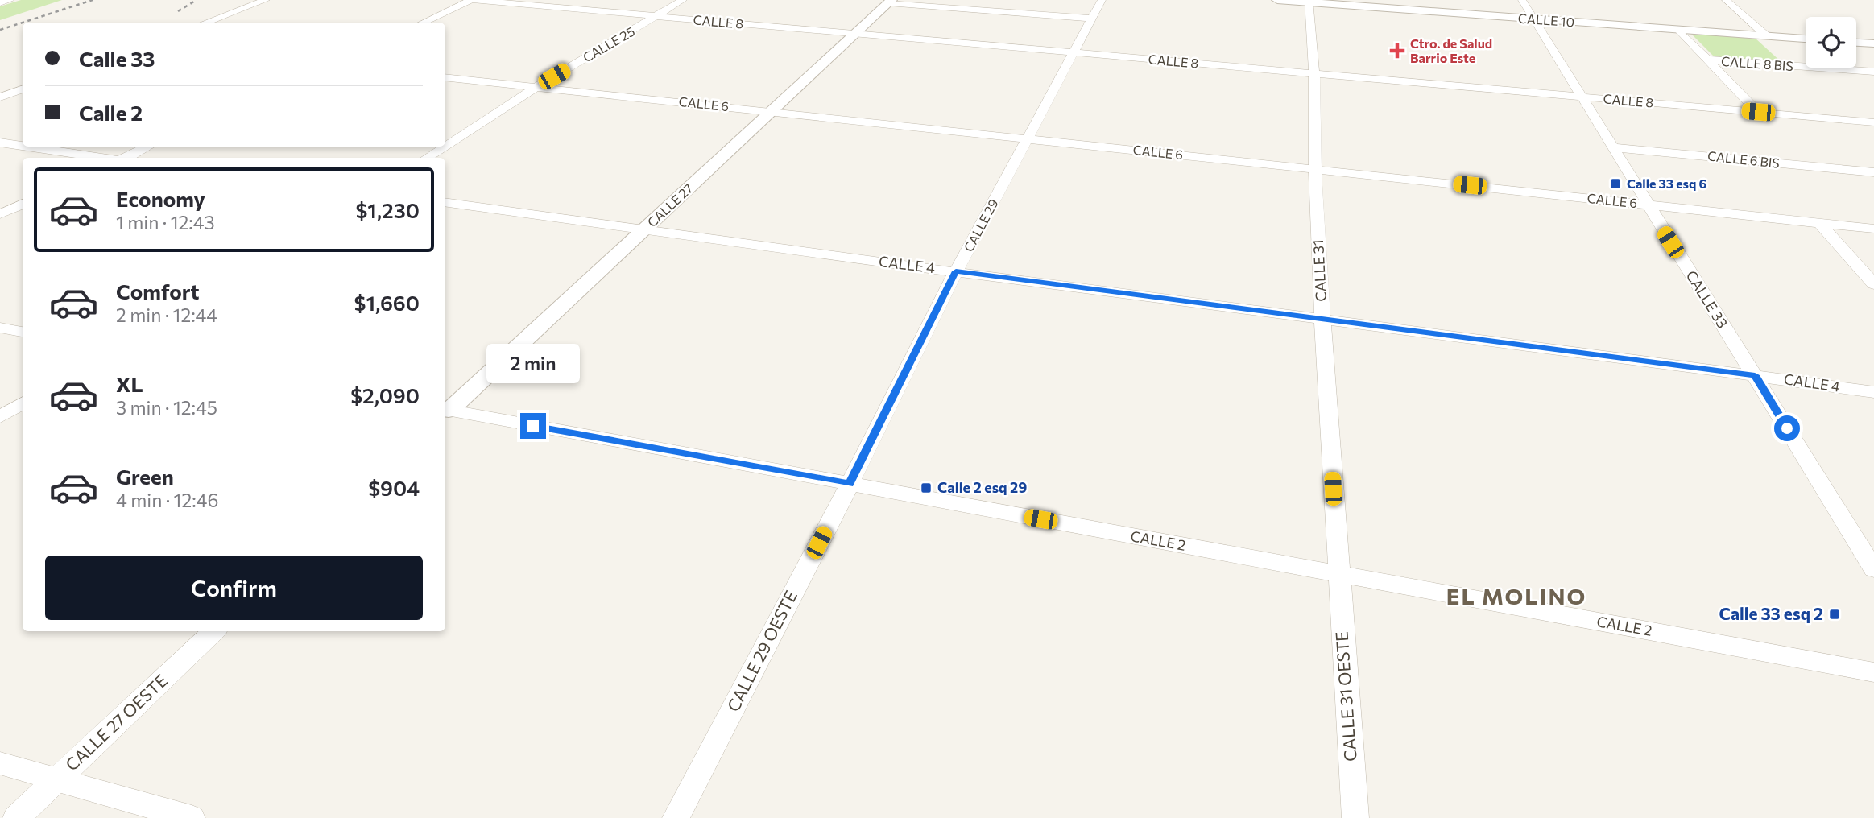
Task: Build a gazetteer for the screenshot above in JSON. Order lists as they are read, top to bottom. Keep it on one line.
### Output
{"streets":{"street":["CALLE 10","CALLE 8","CALLE 25","CALLE 8 BIS","CALLE 6","CALLE 6 BIS","CALLE 27","CALLE 29","CALLE 4","CALLE 31","CALLE 33","CALLE 2","CALLE 29 OESTE","CALLE 31 OESTE","CALLE 27 OESTE"]},"crossings":[["CALLE 10","CALLE 31"],["CALLE 10","CALLE 33"],["CALLE 8","CALLE 25"],["CALLE 8","CALLE 27"],["CALLE 8","CALLE 29"],["CALLE 8","CALLE 31"],["CALLE 8","CALLE 33"],["CALLE 25","CALLE 6"],["CALLE 6","CALLE 27"],["CALLE 6","CALLE 29"],["CALLE 6","CALLE 31"],["CALLE 6","CALLE 33"],["CALLE 6 BIS","CALLE 33"],["CALLE 27","CALLE 4"],["CALLE 29","CALLE 4"],["CALLE 29","CALLE 2"],["CALLE 29","CALLE 29 OESTE"],["CALLE 4","CALLE 31"],["CALLE 4","CALLE 33"],["CALLE 31","CALLE 2"],["CALLE 31","CALLE 31 OESTE"],["CALLE 2","CALLE 29 OESTE"],["CALLE 2","CALLE 31 OESTE"]],"districts":["EL MOLINO"],"places":{"health":["Ctro. de Salud Barrio Este"],"transit":["Calle 33 esq 6","Calle 2 esq 29","Calle 33 esq 2"]},"page":{"banner":["Calle 33","Calle 2"],"list":[{"name":"Economy","note":"1 min · 12:43","value":"$1,230"},{"name":"Comfort","note":"2 min · 12:44","value":"$1,660"},{"name":"XL","note":"3 min · 12:45","value":"$2,090"},{"name":"Green","note":"4 min · 12:46","value":"$904"}],"bubble":"2 min","buttons":"Confirm"}}
